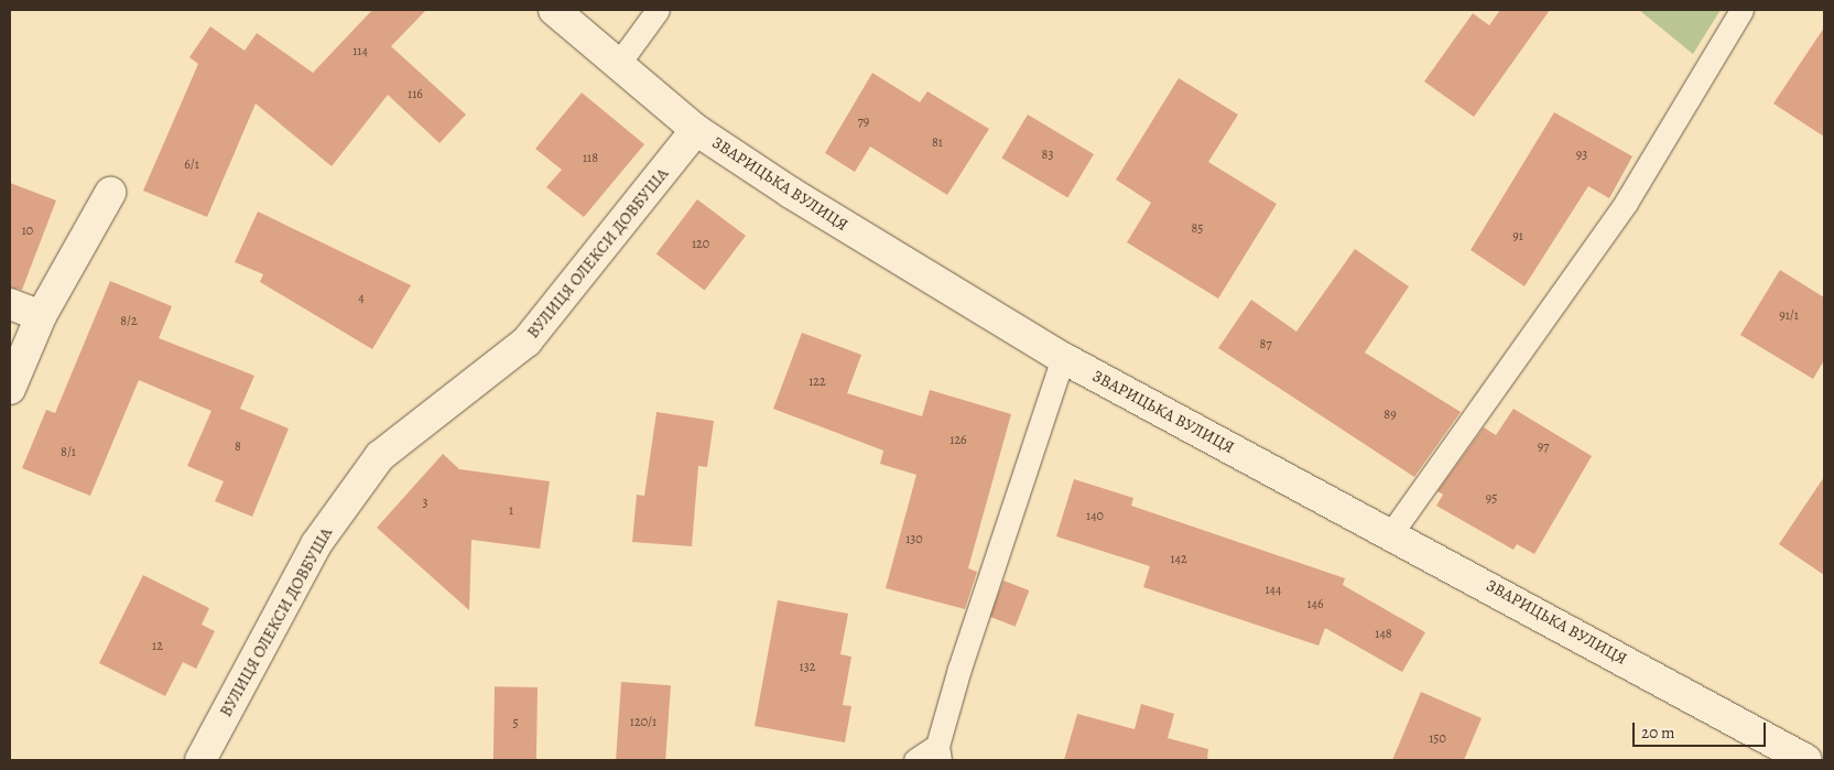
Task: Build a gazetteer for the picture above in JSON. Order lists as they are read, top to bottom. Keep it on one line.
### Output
{"streets":{"street":["ЗВАРИЦЬКА ВУЛИЦЯ","ВУЛИЦЯ ОЛЕКСИ ДОВБУША"]},"crossings":[["ЗВАРИЦЬКА ВУЛИЦЯ","ВУЛИЦЯ ОЛЕКСИ ДОВБУША"]],"house_numbers":["114","116","79","81","83","93","118","6/1","85","10","91","120","4","91/1","8/2","87","122","89","126","8","97","8/1","95","3","1","140","130","142","144","146","148","12","132","120/1","5","150"],"scale_bar":"20 m"}
